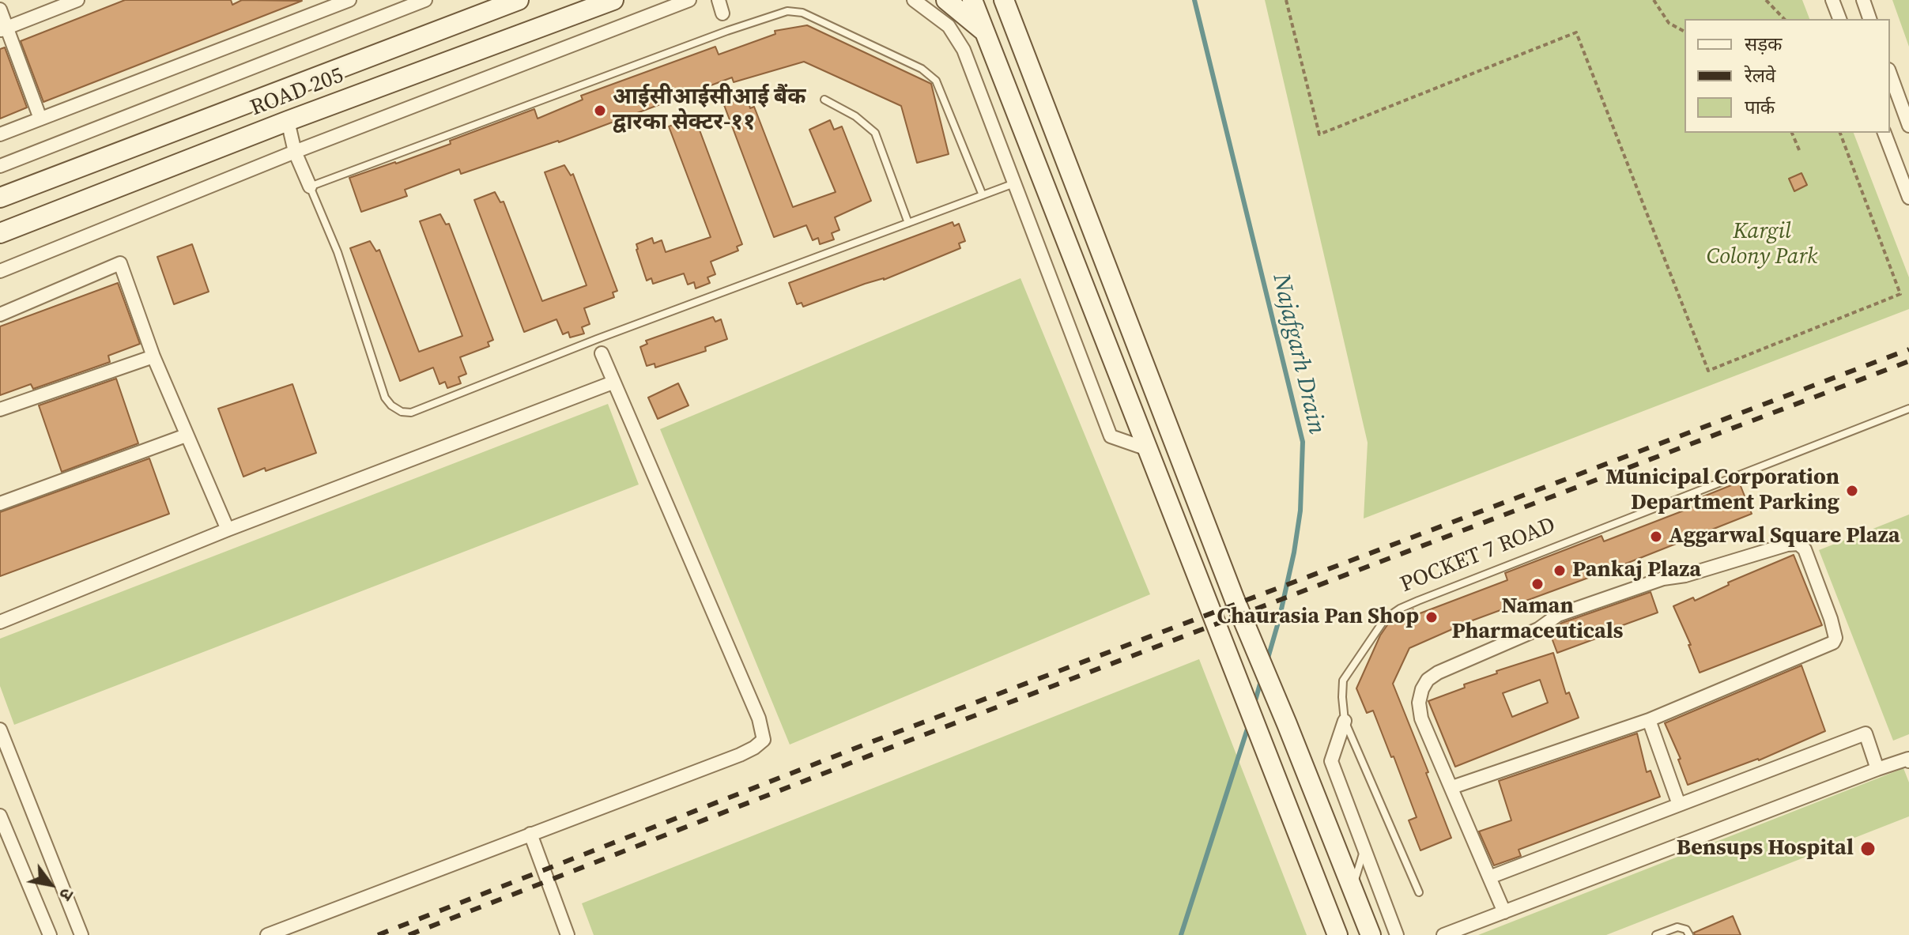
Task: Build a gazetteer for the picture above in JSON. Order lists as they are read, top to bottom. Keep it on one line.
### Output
{"streets":{"street":["ROAD 205","POCKET 7 ROAD"]},"water":["Najafgarh Drain"],"parks":["Kargil Colony Park"],"places":["आईसीआईसीआई बैंक द्वारका सेक्टर-११","Municipal Corporation Department Parking","Aggarwal Square Plaza","Pankaj Plaza","Naman Pharmaceuticals","Chaurasia Pan Shop","Bensups Hospital"],"legend":["सड़क","रेलवे","पार्क"],"north":"bottom right"}
